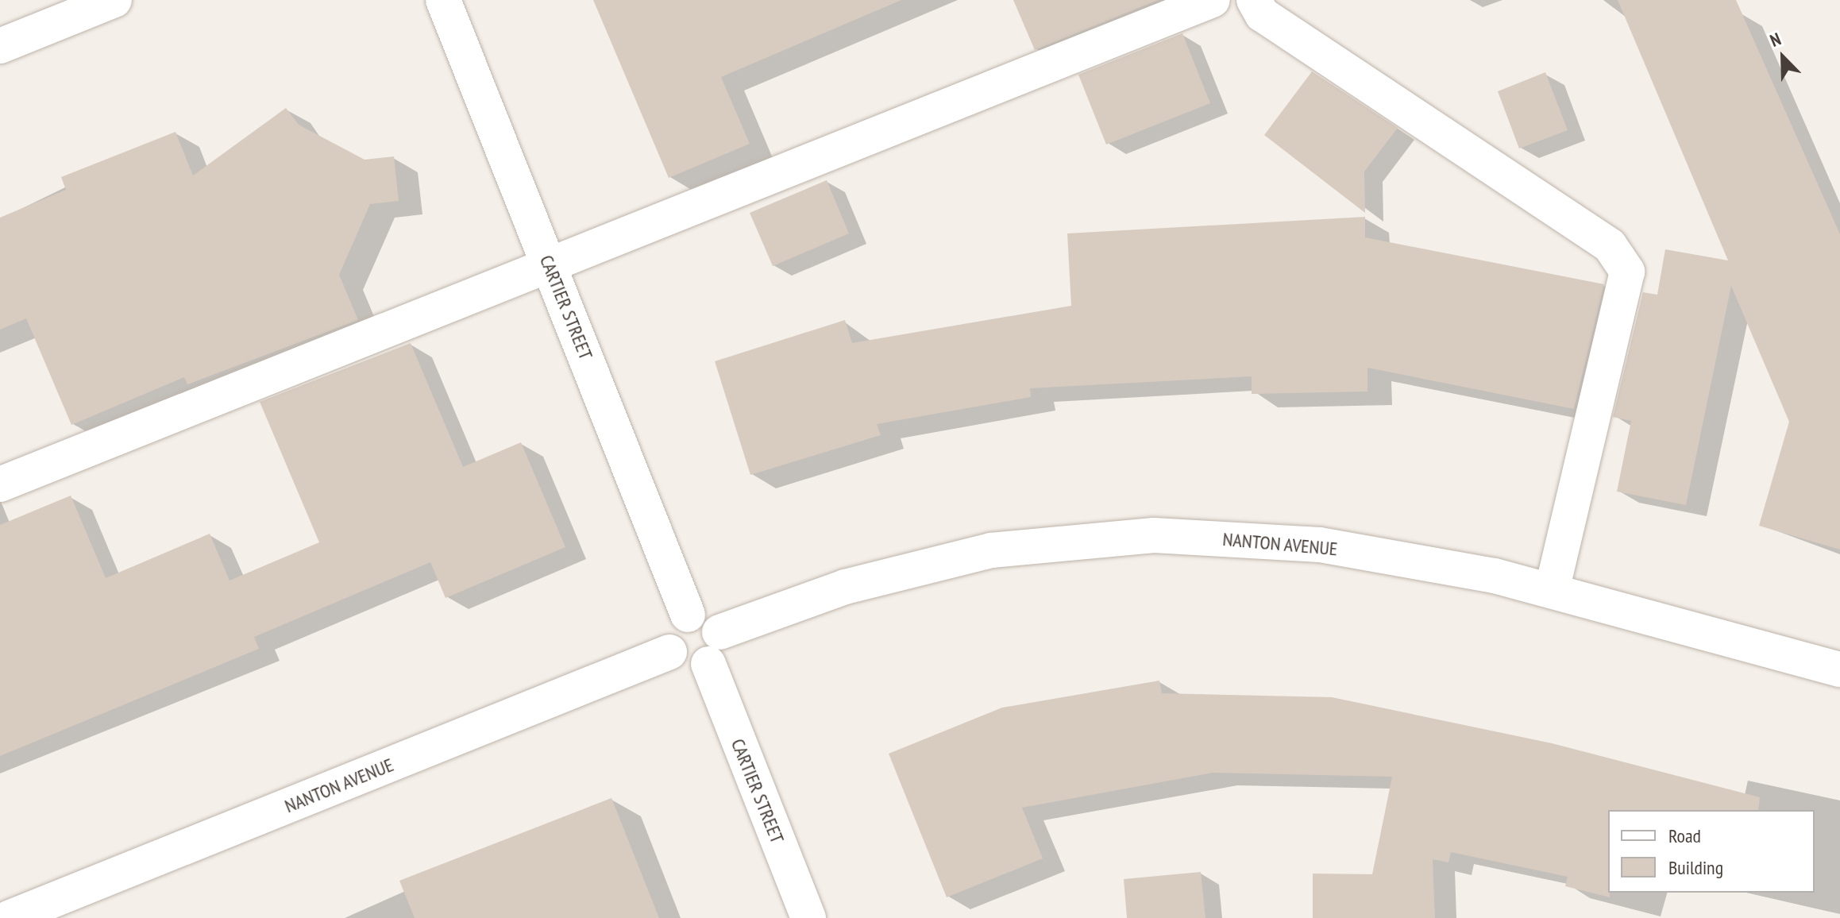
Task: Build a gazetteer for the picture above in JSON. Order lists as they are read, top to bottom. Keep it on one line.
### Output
{"streets":{"street":["CARTIER STREET","NANTON AVENUE"]},"crossings":[["CARTIER STREET","NANTON AVENUE"]],"legend":["Road","Building"],"north":"top left"}
